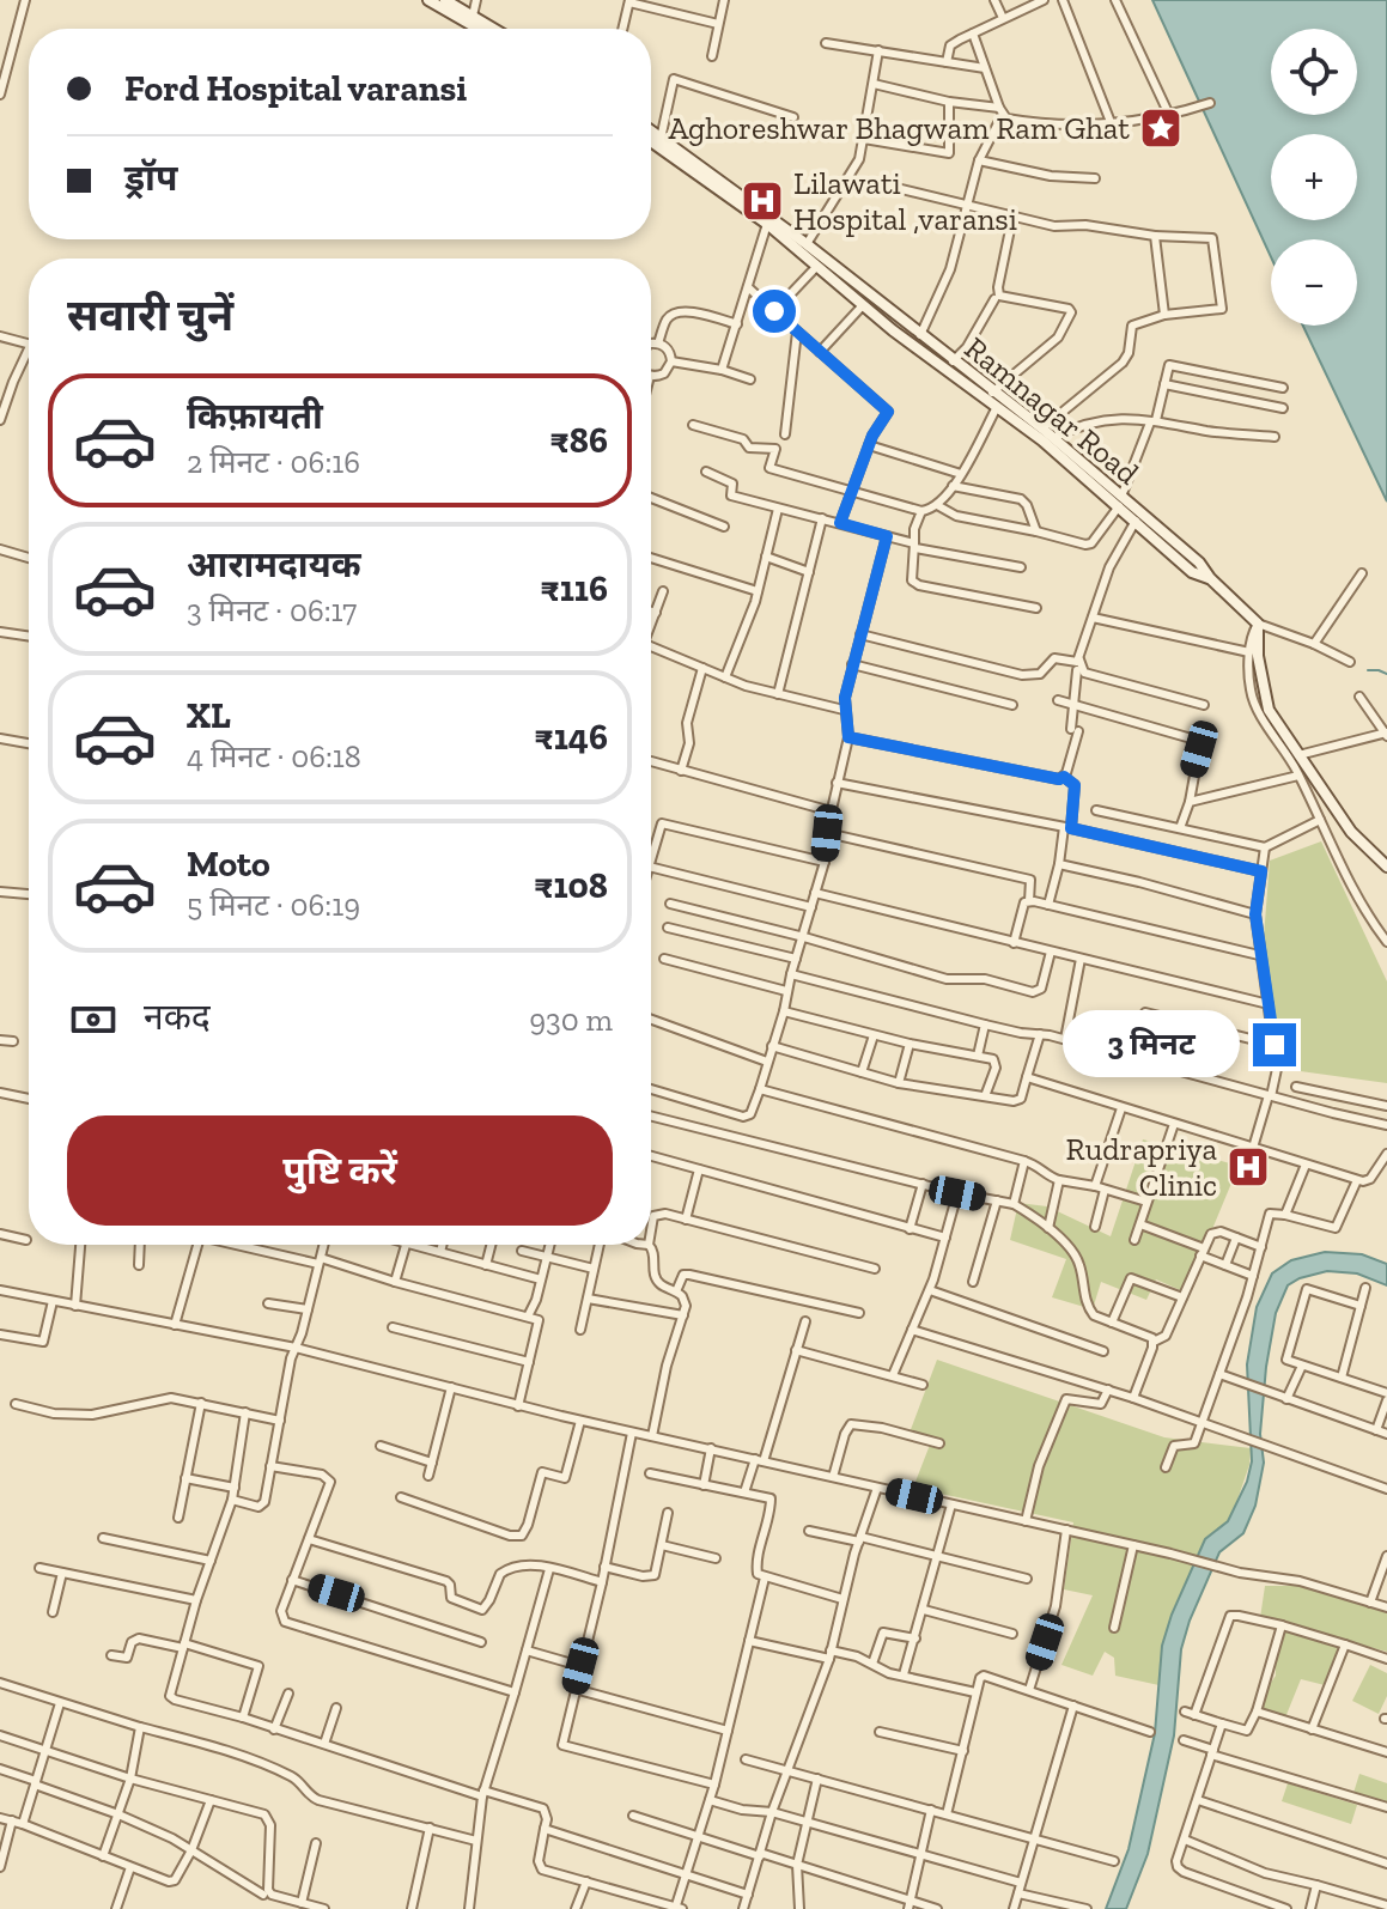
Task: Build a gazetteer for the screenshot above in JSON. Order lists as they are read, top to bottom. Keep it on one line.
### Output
{"streets":{"main road":["Ramnagar Road"]},"places":{"place":["Aghoreshwar Bhagwam Ram Ghat"],"hospital":["Lilawati Hospital ,varansi","Rudrapriya Clinic"]},"page":{"map_buttons":["+","−"],"banner":["Ford Hospital varansi","ड्रॉप"],"heading":"सवारी चुनें","list":[{"name":"किफ़ायती","note":"2 मिनट · 06:16","value":"₹86"},{"name":"आरामदायक","note":"3 मिनट · 06:17","value":"₹116"},{"name":"XL","note":"4 मिनट · 06:18","value":"₹146"},{"name":"Moto","note":"5 मिनट · 06:19","value":"₹108"}],"pay":["नकद","930 m"],"bubble":"3 मिनट","buttons":"पुष्टि करें"}}
